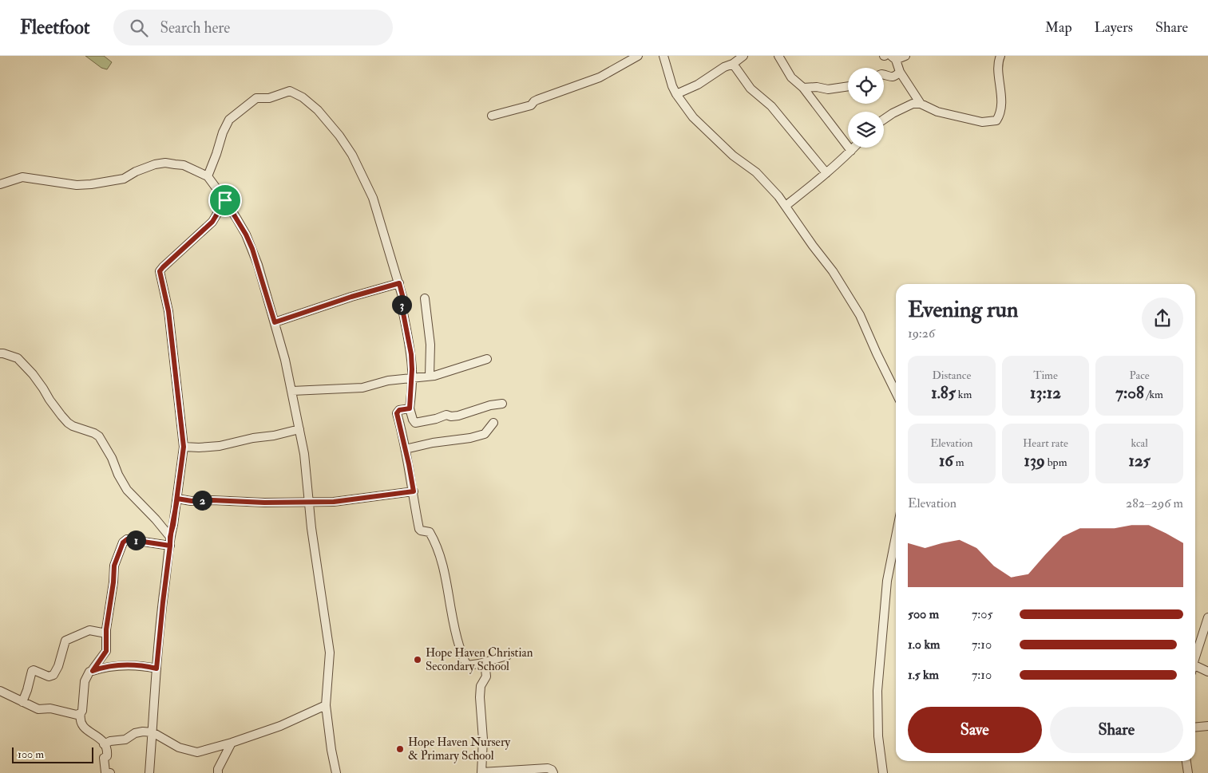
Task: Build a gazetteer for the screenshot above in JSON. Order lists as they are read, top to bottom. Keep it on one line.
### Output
{"places":["Hope Haven Christian Secondary School","Hope Haven Nursery & Primary School"],"scale_bar":"100 m","page":{"header":"Fleetfoot","search":"Search here","nav":["Map","Layers","Share"],"heading":["Evening run","19:26"],"pins":["3","2","1"],"stats":[["Distance","1.85 km"],["Time","13:12"],["Pace","7:08 /km"],["Elevation","16 m"],["Heart rate","139 bpm"],["kcal","125"]],"chart":["Elevation","282–296 m"],"list":[{"name":"500 m","note":"7:05"},{"name":"1.0 km","note":"7:10"},{"name":"1.5 km","note":"7:10"}],"buttons":["Save","Share"],"scale":"100 m"}}
